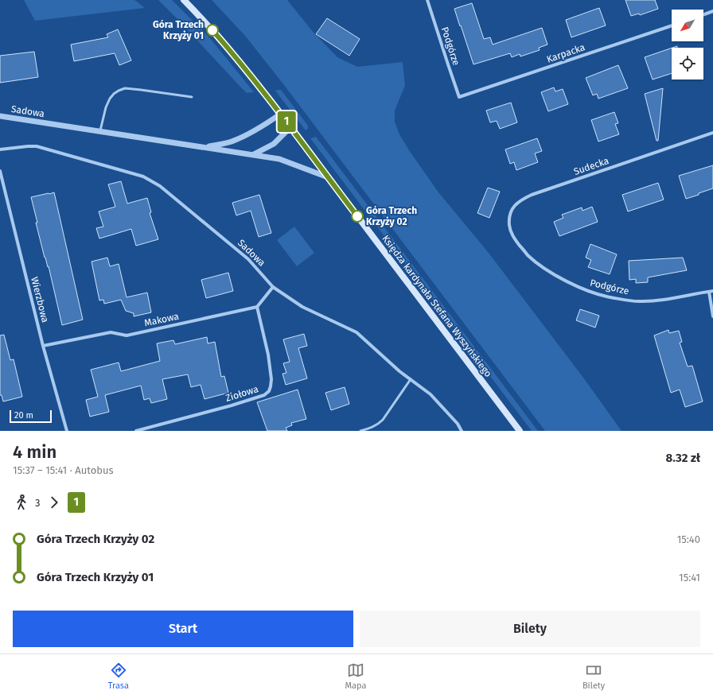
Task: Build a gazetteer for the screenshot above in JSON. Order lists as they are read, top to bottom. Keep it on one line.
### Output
{"streets":{"main road":["Księdza kardynała Stefana Wyszyńskiego"],"street":["Podgórze","Karpacka","Sadowa","Sudecka","Wierzbowa","Makowa","Ziołowa"]},"crossings":[["Podgórze","Karpacka"],["Podgórze","Sudecka"],["Sadowa","Księdza kardynała Stefana Wyszyńskiego"],["Wierzbowa","Makowa"],["Makowa","Ziołowa"]],"places":["Góra Trzech Krzyży 01","Góra Trzech Krzyży 02"],"lines":["bus line 1"],"scale_bar":"20 m","north":"bottom left","page":{"on_map":"1","scale":"20 m","heading":["4 min","15:37 – 15:41 · Autobus","8.32 zł"],"legs":["3","1"],"list":[{"name":"Góra Trzech Krzyży 02","value":"15:40"},{"name":"Góra Trzech Krzyży 01","value":"15:41"}],"buttons":["Start","Bilety"],"tabs":["Trasa","Mapa","Bilety"]}}
